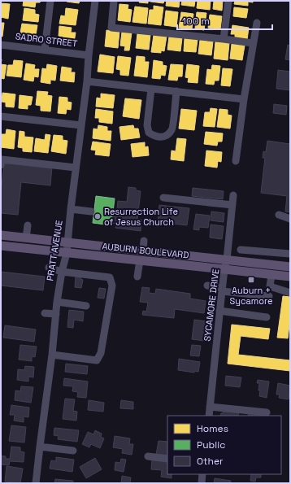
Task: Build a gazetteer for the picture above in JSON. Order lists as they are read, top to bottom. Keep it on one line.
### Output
{"streets":{"main road":["AUBURN BOULEVARD"],"street":["SADRO STREET","PRATT AVENUE","SYCAMORE DRIVE"]},"crossings":[["SADRO STREET","PRATT AVENUE"],["PRATT AVENUE","AUBURN BOULEVARD"],["AUBURN BOULEVARD","SYCAMORE DRIVE"]],"places":{"other":["Resurrection Life of Jesus Church"],"transit":["Auburn + Sycamore"]},"legend":["Homes","Public","Other"],"scale_bar":"100 m"}
